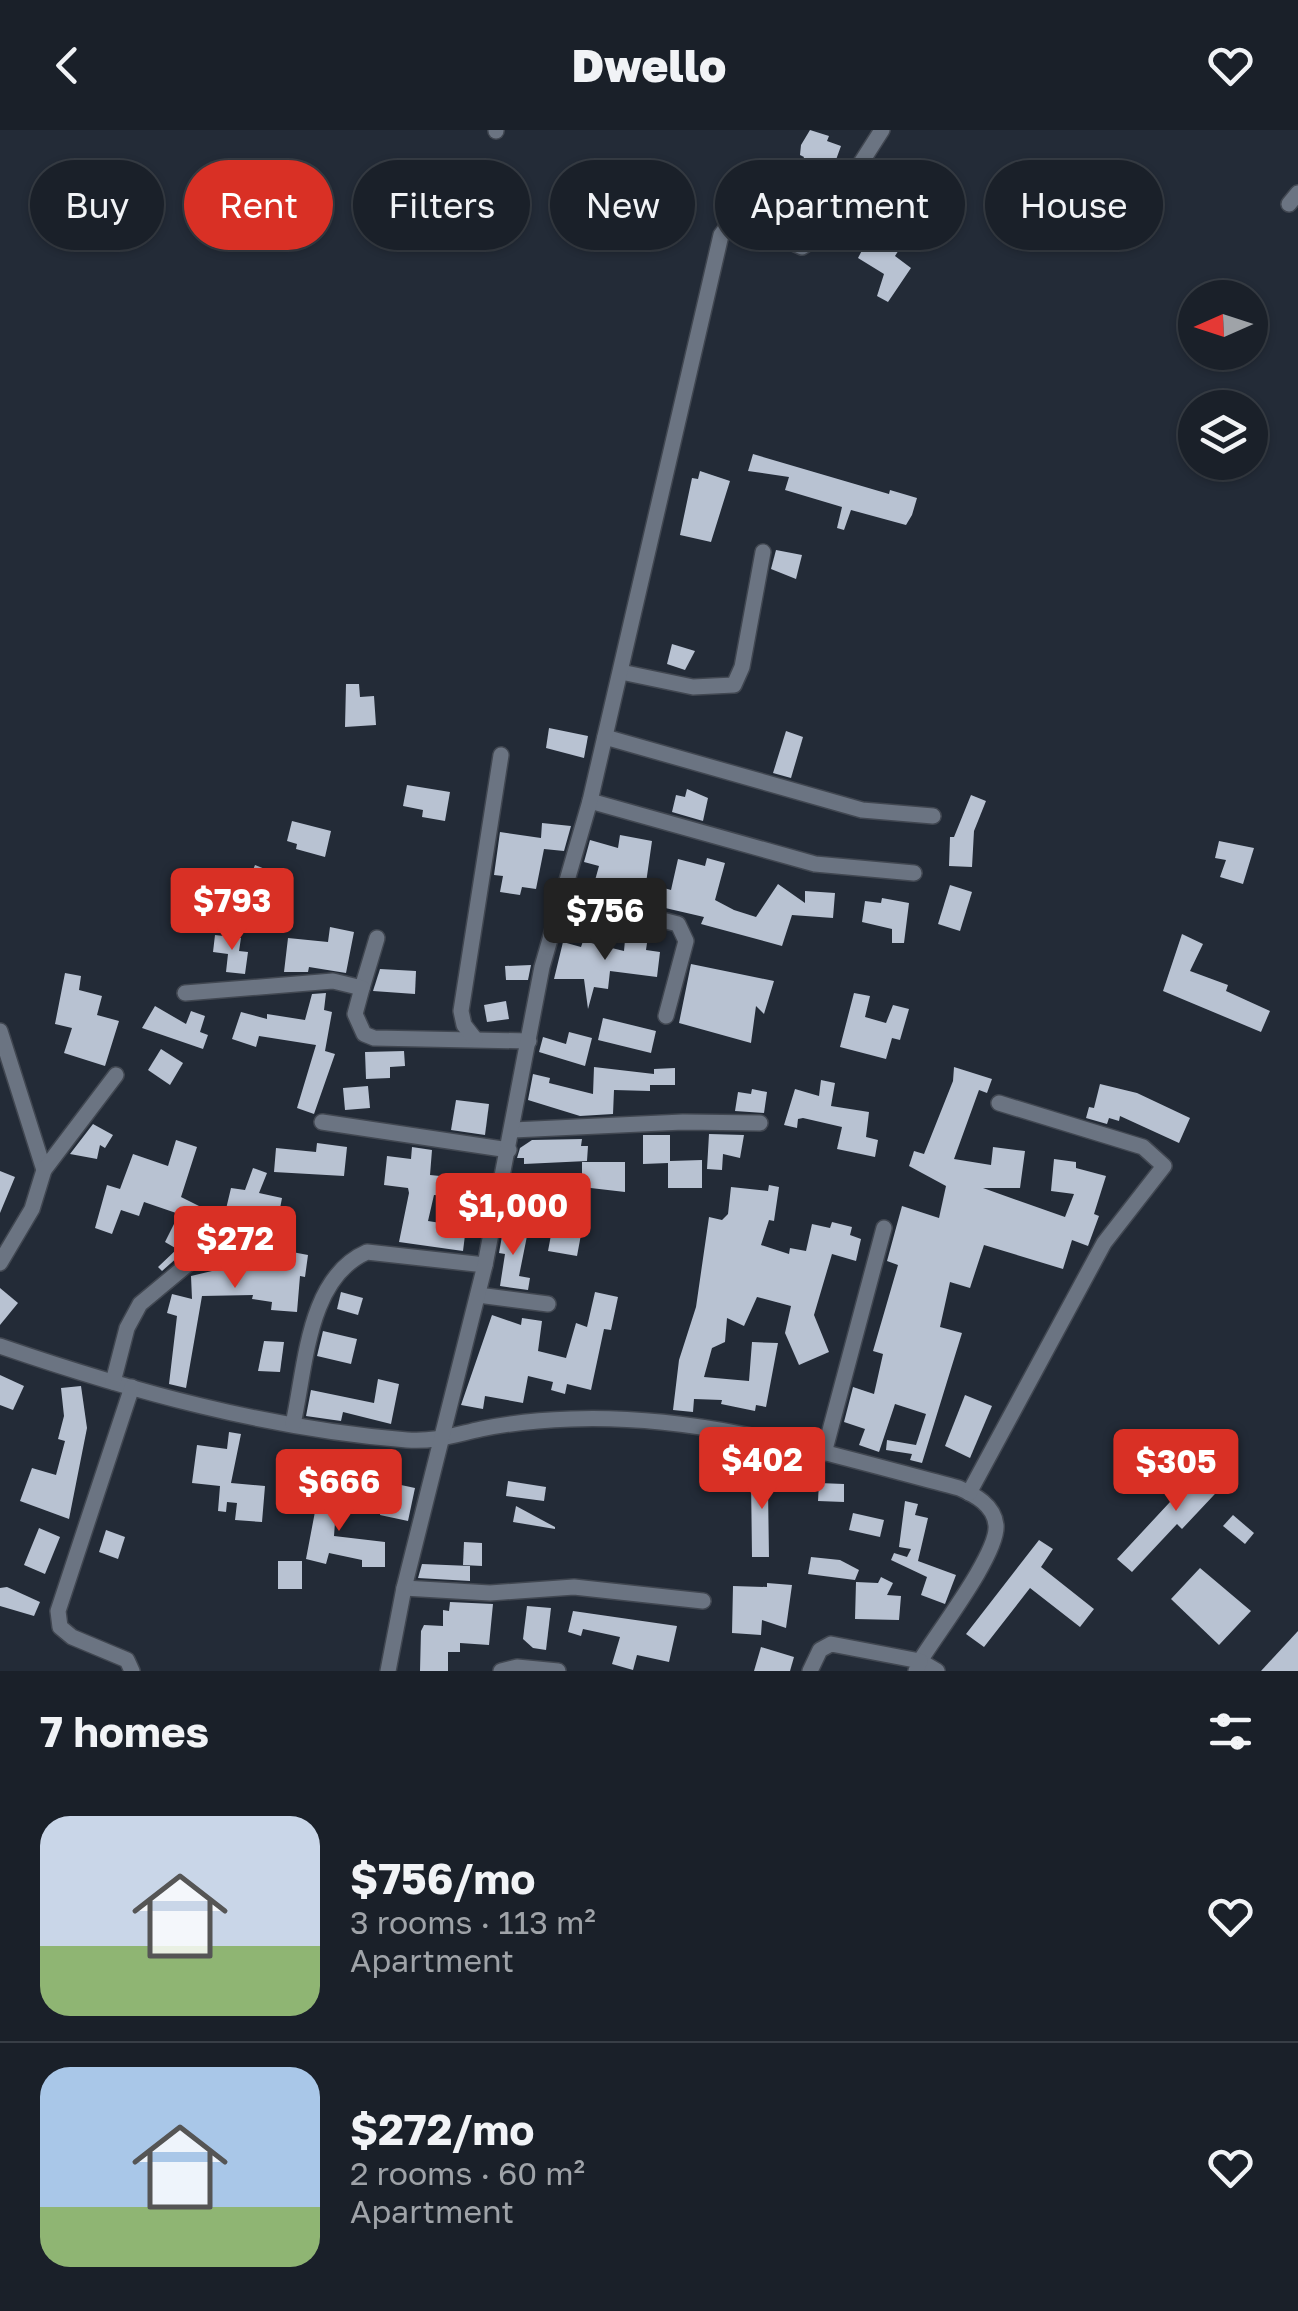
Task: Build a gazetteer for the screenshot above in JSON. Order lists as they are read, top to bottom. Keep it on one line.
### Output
{"north":"left","page":{"header":"Dwello","chip":["Buy","Rent","Filters","New","Apartment","House"],"price":["$793","$756","$1,000","$272","$402","$305","$666"],"heading":"7 homes","list":[{"name":"$756/mo","note":"3 rooms · 113 m² · Apartment"},{"name":"$272/mo","note":"2 rooms · 60 m² · Apartment"}]}}
